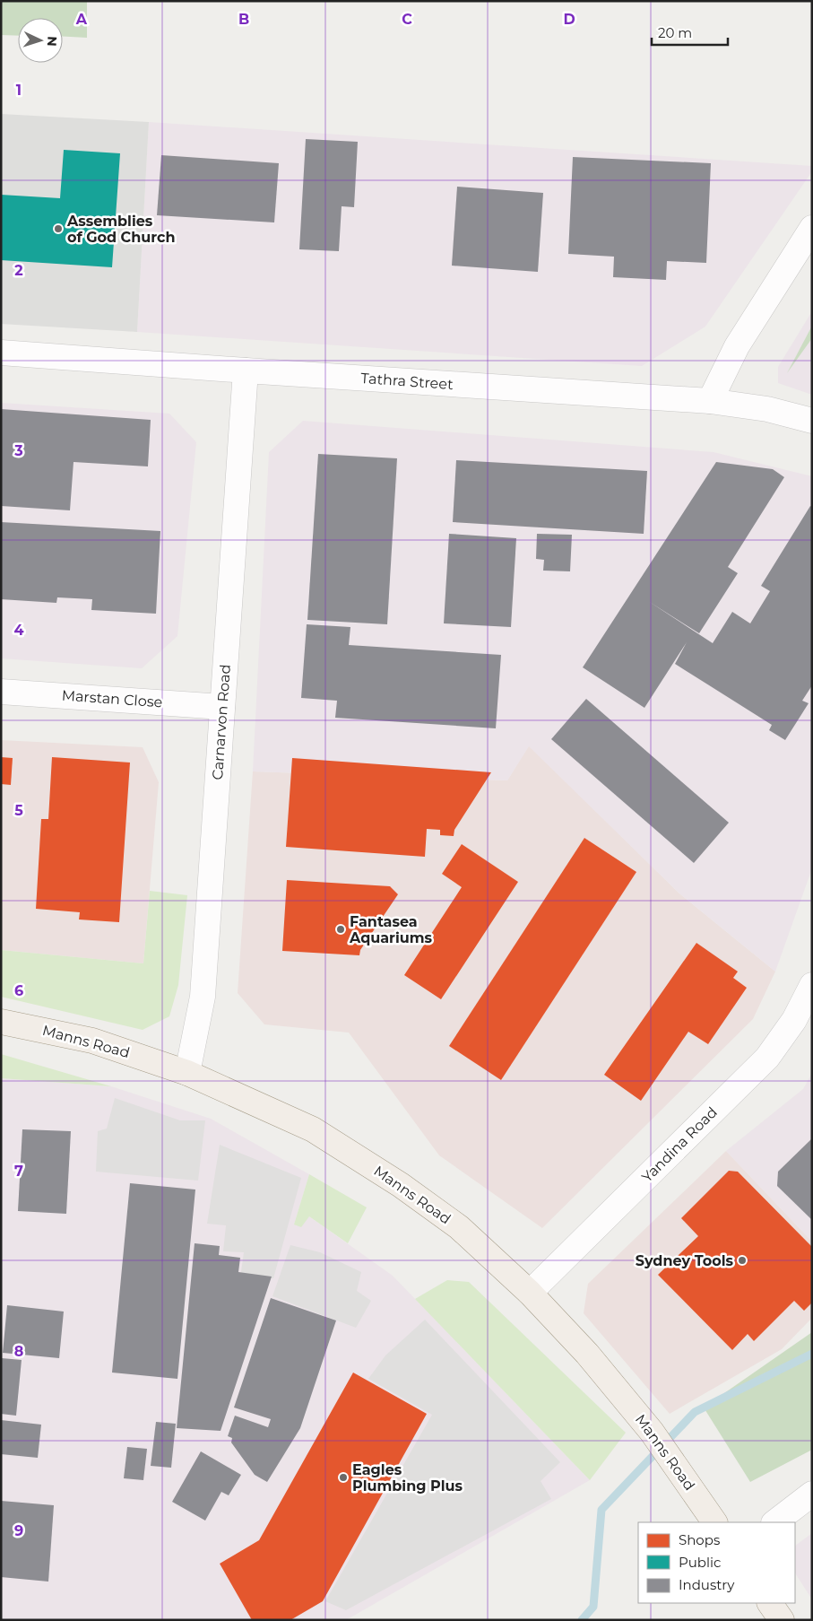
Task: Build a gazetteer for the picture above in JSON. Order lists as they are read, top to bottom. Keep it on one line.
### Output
{"streets":{"main road":["Manns Road"],"street":["Tathra Street","Marstan Close","Carnarvon Road","Yandina Road"]},"crossings":[["Tathra Street","Carnarvon Road"],["Marstan Close","Carnarvon Road"],["Carnarvon Road","Manns Road"],["Manns Road","Yandina Road"]],"places":["Assemblies of God Church","Fantasea Aquariums","Sydney Tools","Eagles Plumbing Plus"],"legend":["Shops","Public","Industry"],"scale_bar":"20 m","north":"right","grid":{"columns":["A","B","C","D"],"rows":["1","2","3","4","5","6","7","8","9"]}}
